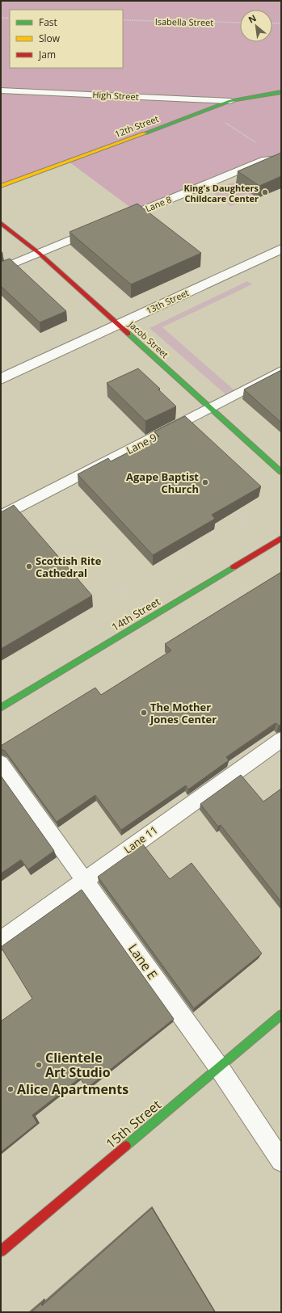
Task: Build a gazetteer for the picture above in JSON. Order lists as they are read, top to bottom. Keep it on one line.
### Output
{"streets":{"street":["12th Street","13th Street","Jacob Street","14th Street","15th Street"],"lane":["High Street","Lane 8","Lane 9","Lane 11","Lane E"],"path":["Isabella Street"]},"crossings":[["High Street","12th Street"],["13th Street","Jacob Street"],["Jacob Street","Lane 9"],["Lane 11","Lane E"],["Lane E","15th Street"]],"places":["King's Daughters Childcare Center","Agape Baptist Church","Scottish Rite Cathedral","The Mother Jones Center","Clientele Art Studio","Alice Apartments"],"legend":["Fast","Slow","Jam"],"north":"top left"}
